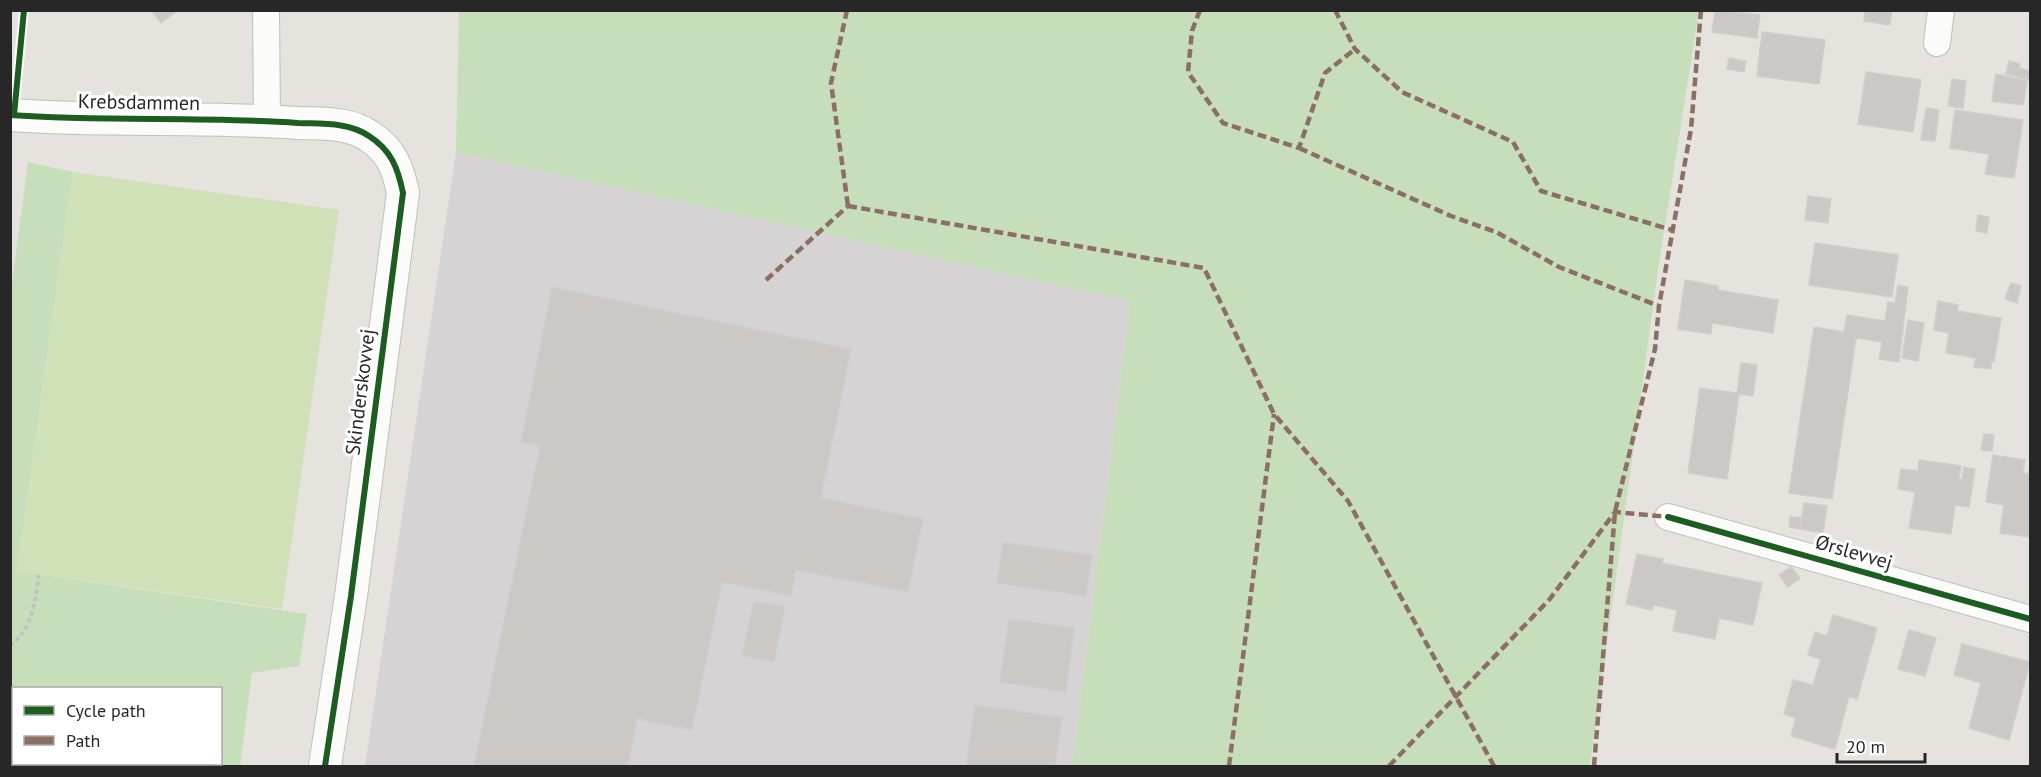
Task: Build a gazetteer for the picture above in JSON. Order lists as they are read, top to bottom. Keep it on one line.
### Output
{"streets":{"street":["Krebsdammen","Skinderskovvej","Ørslevvej"]},"crossings":[["Krebsdammen","Skinderskovvej"]],"legend":["Cycle path","Path"],"scale_bar":"20 m"}
